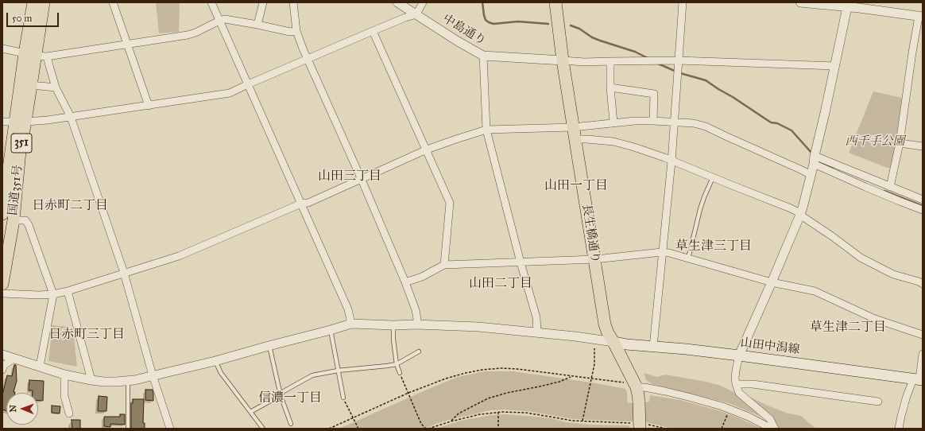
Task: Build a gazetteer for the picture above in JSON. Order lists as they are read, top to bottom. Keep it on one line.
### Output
{"streets":{"highway":["351","国道351号","長生橋通り"],"main road":["山田中潟線"],"street":["中島通り"]},"crossings":[["中島通り","長生橋通り"],["長生橋通り","山田中潟線"]],"districts":["山田三丁目","山田一丁目","日赤町二丁目","草生津三丁目","山田二丁目","草生津二丁目","日赤町三丁目","信濃一丁目"],"parks":["西千手公園"],"scale_bar":"50 m","north":"left"}
